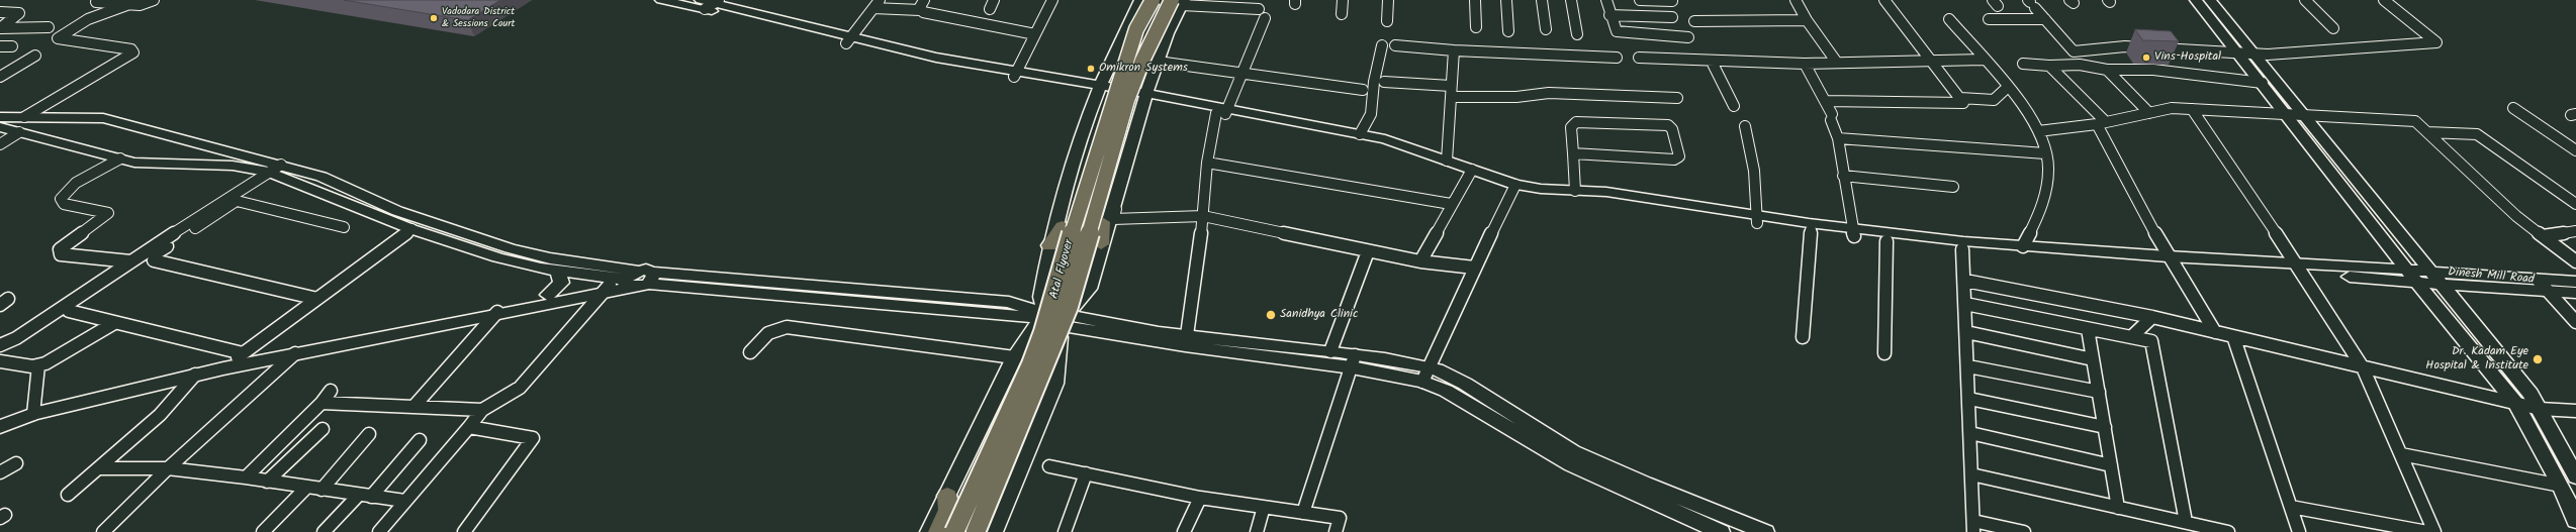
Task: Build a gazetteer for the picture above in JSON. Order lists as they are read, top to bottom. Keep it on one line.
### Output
{"streets":{"main road":["Atal Flyover"],"street":["Dinesh Mill Road"]},"places":["Vadodara District & Sessions Court","Vins Hospital","Omikron Systems","Sanidhya Clinic","Dr. Kadam Eye Hospital & Institute"]}
